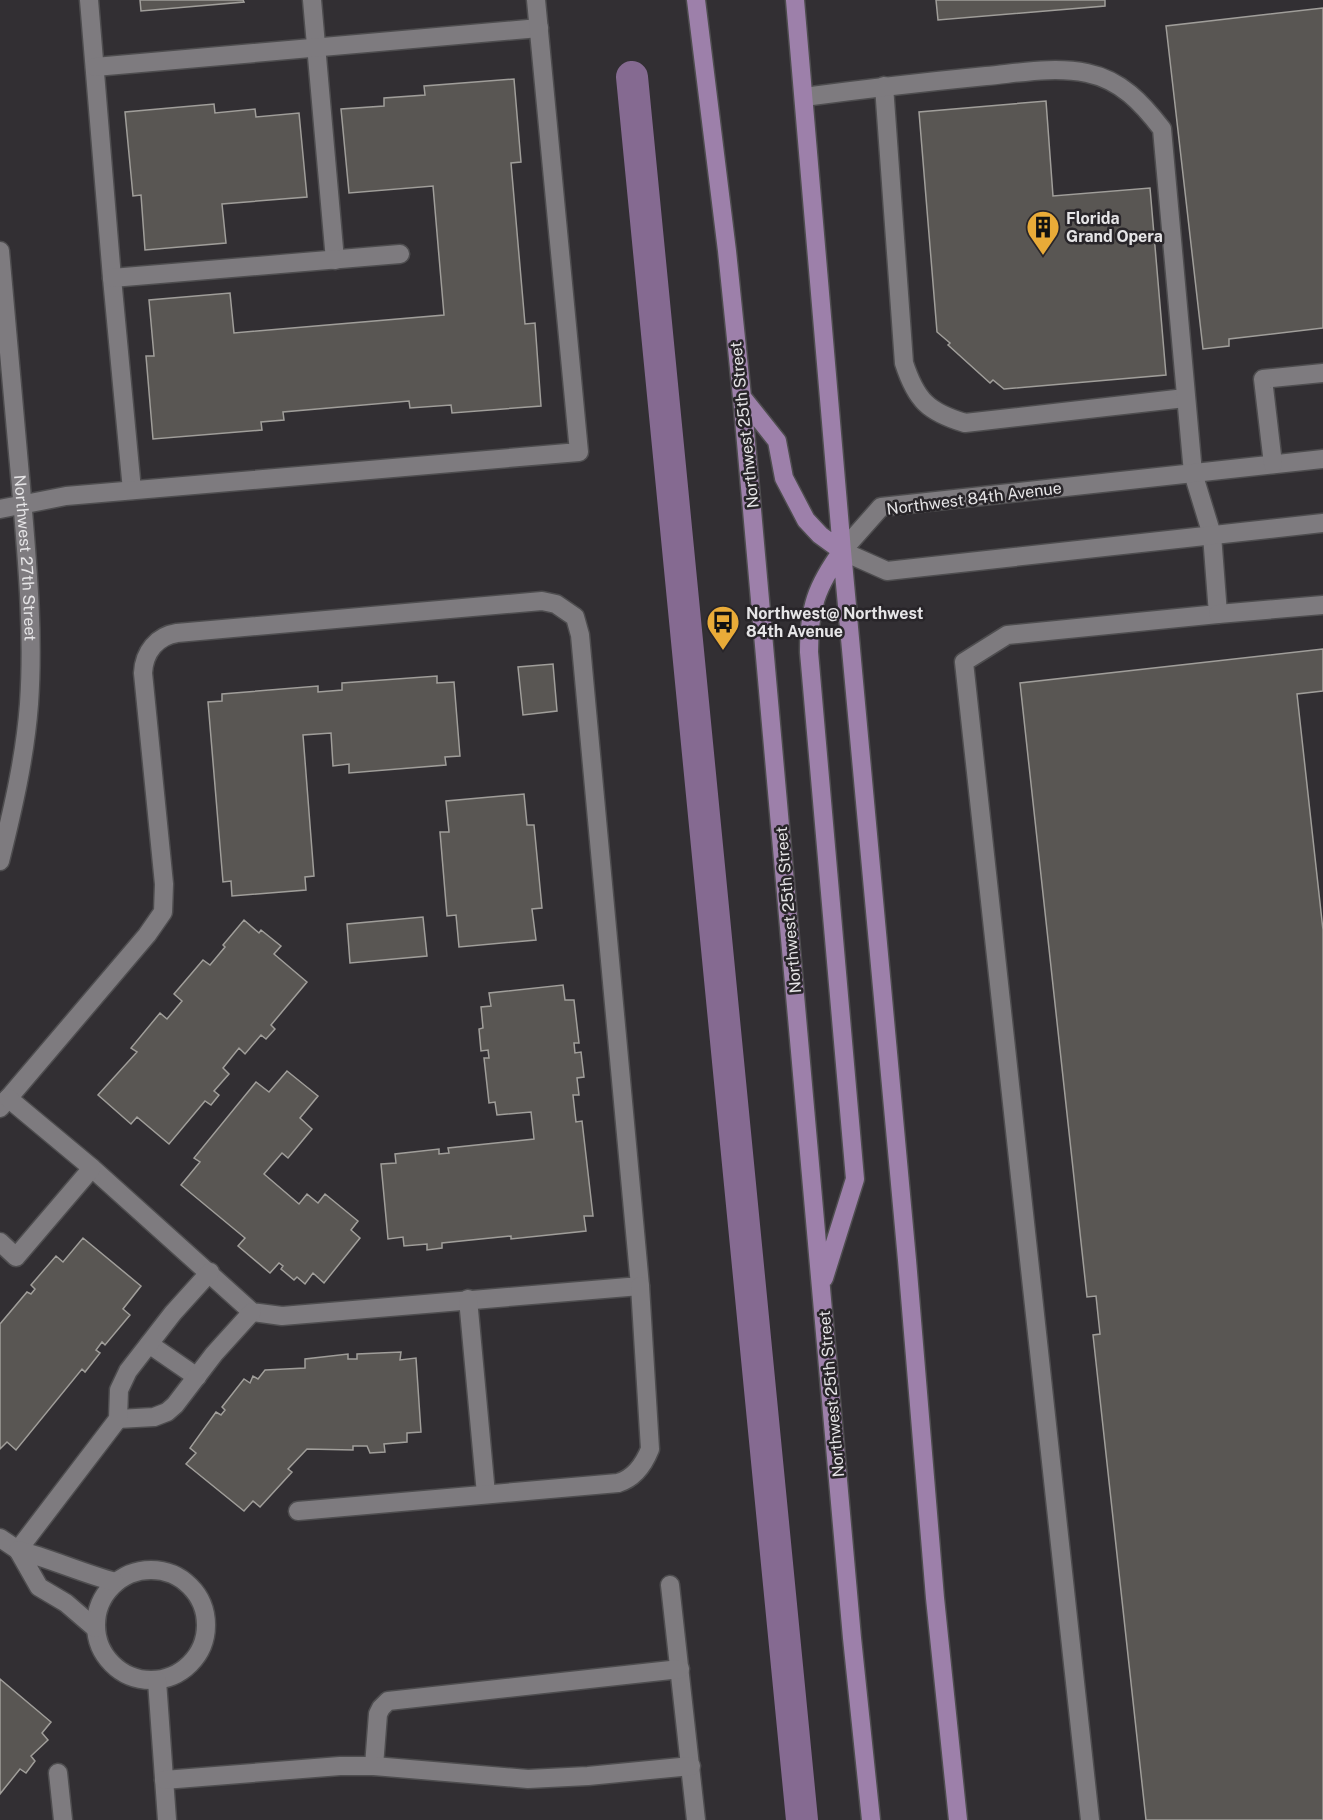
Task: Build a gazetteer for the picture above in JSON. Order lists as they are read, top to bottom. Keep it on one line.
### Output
{"streets":{"main road":["Northwest 25th Street"],"street":["Northwest 84th Avenue","Northwest 27th Street"]},"places":{"building":["Florida Grand Opera"],"bus stop":["Northwest@ Northwest 84th Avenue"]}}
